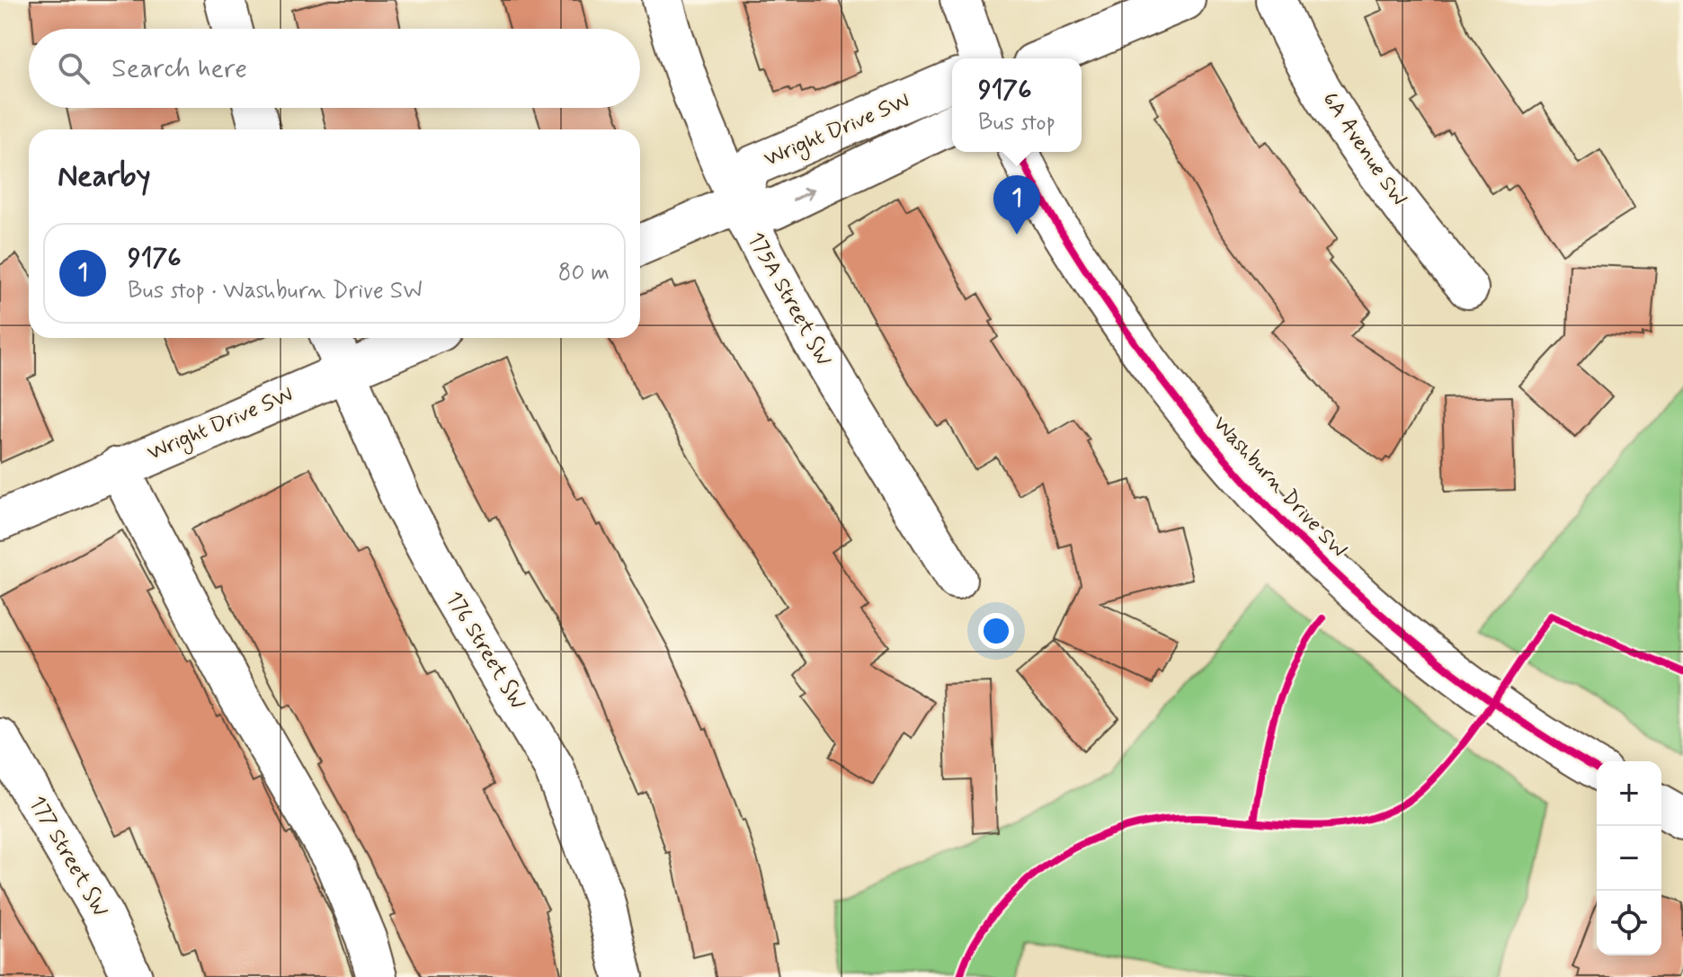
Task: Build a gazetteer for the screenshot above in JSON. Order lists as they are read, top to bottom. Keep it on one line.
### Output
{"streets":{"street":["Wright Drive SW","6A Avenue SW","175A Street SW","Washburn Drive SW","176 Street SW","177 Street SW"]},"crossings":[["Wright Drive SW","175A Street SW"],["Wright Drive SW","176 Street SW"]],"page":{"search":"Search here","popup":["9176","Bus stop"],"heading":"Nearby","pins":"1","list":[{"mark":"1","name":"9176","note":"Bus stop · Washburn Drive SW","value":"80 m"}],"map_buttons":["+","−"]}}
